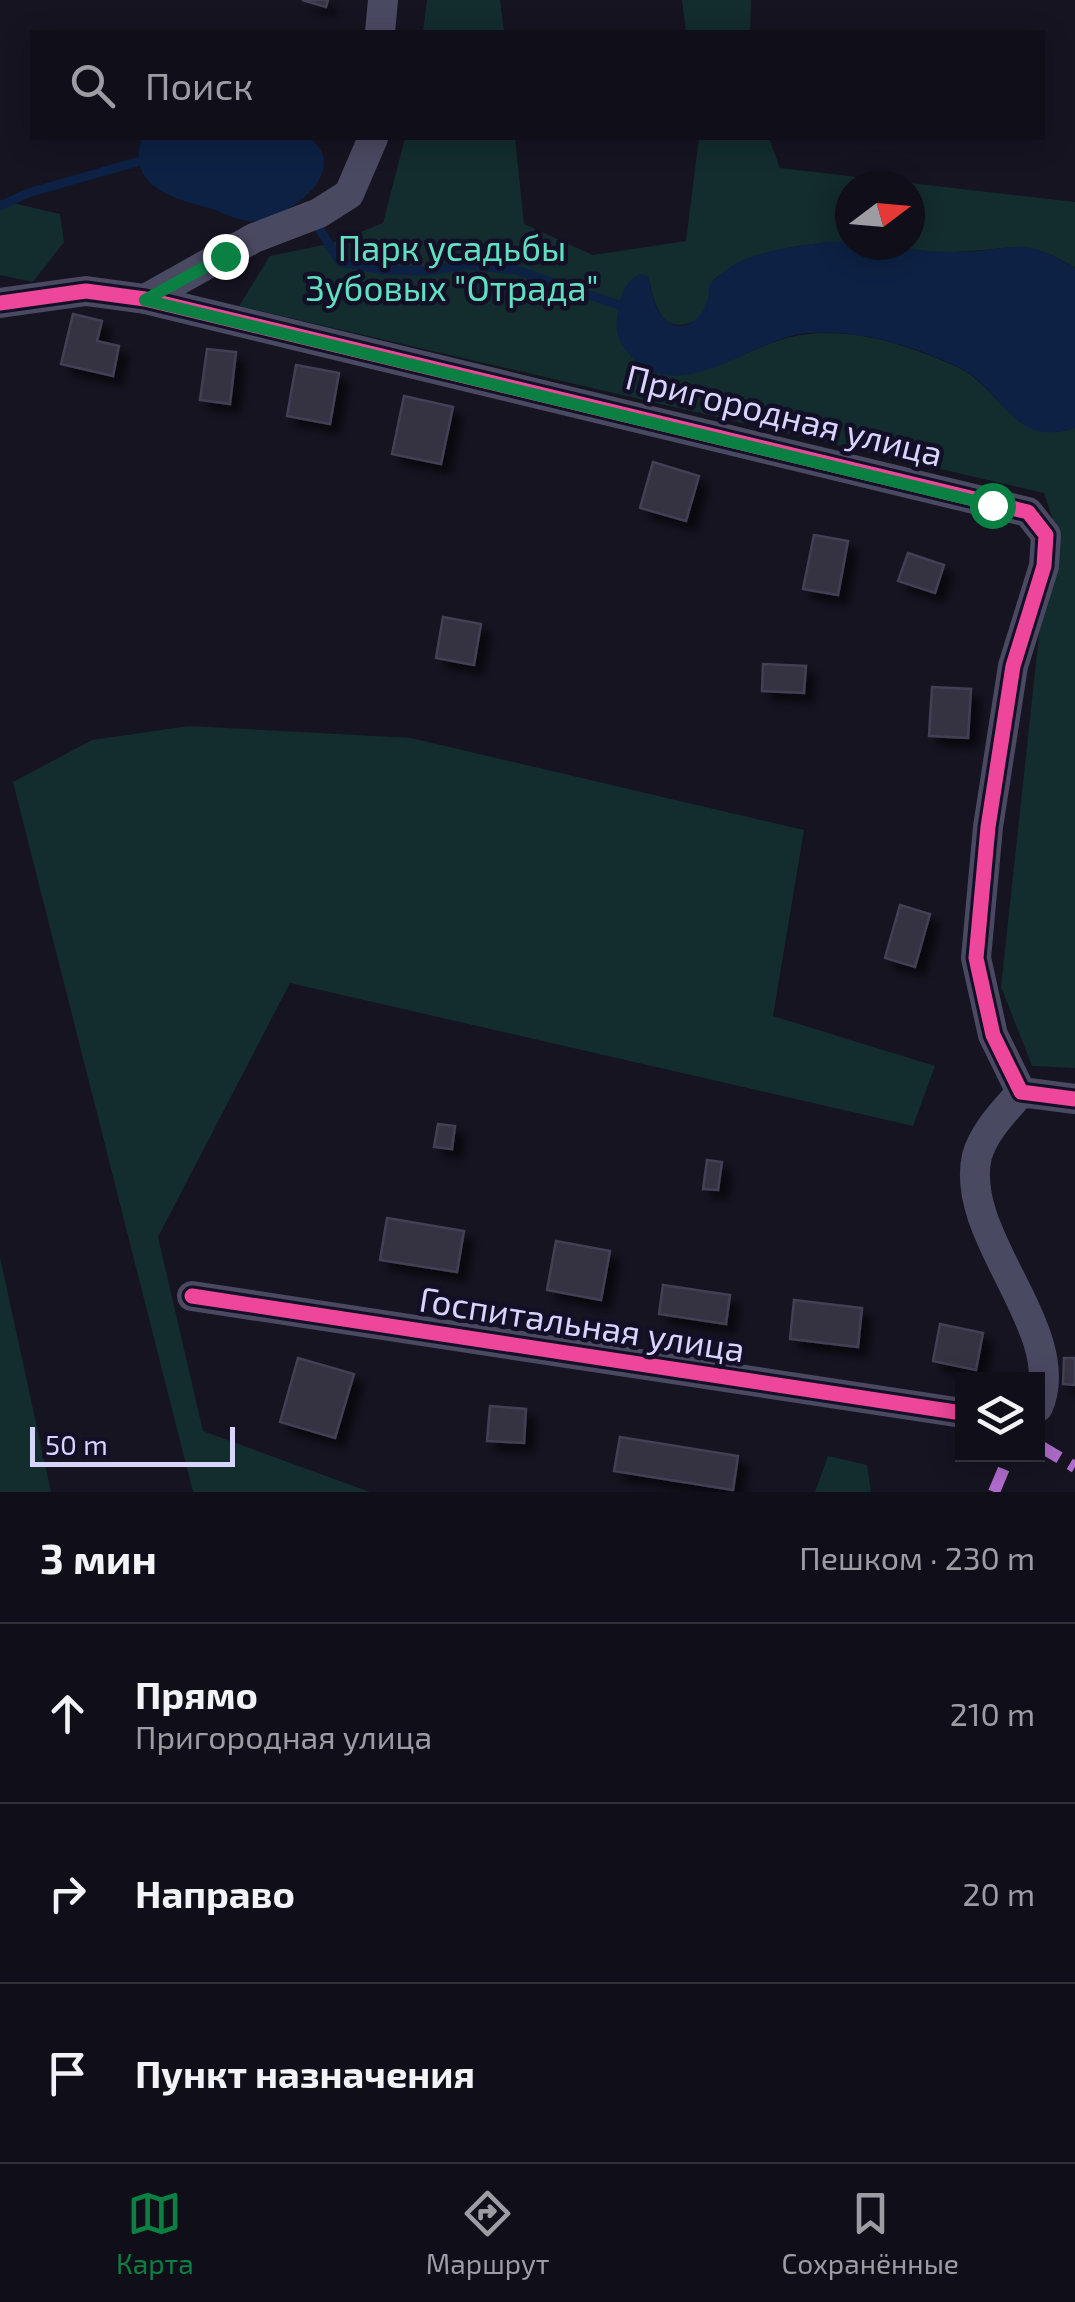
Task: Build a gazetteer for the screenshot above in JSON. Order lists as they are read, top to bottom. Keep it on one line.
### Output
{"streets":{"street":["Пригородная улица","Госпитальная улица"]},"parks":["Парк усадьбы Зубовых \"Отрада\""],"scale_bar":"50 m","north":"right","page":{"search":"Поиск","scale":"50 m","heading":["3 мин","Пешком · 230 m"],"list":[["Прямо","Пригородная улица","210 m"],["Направо","20 m"],"Пункт назначения"],"nav":["Карта","Маршрут","Сохранённые"]}}
